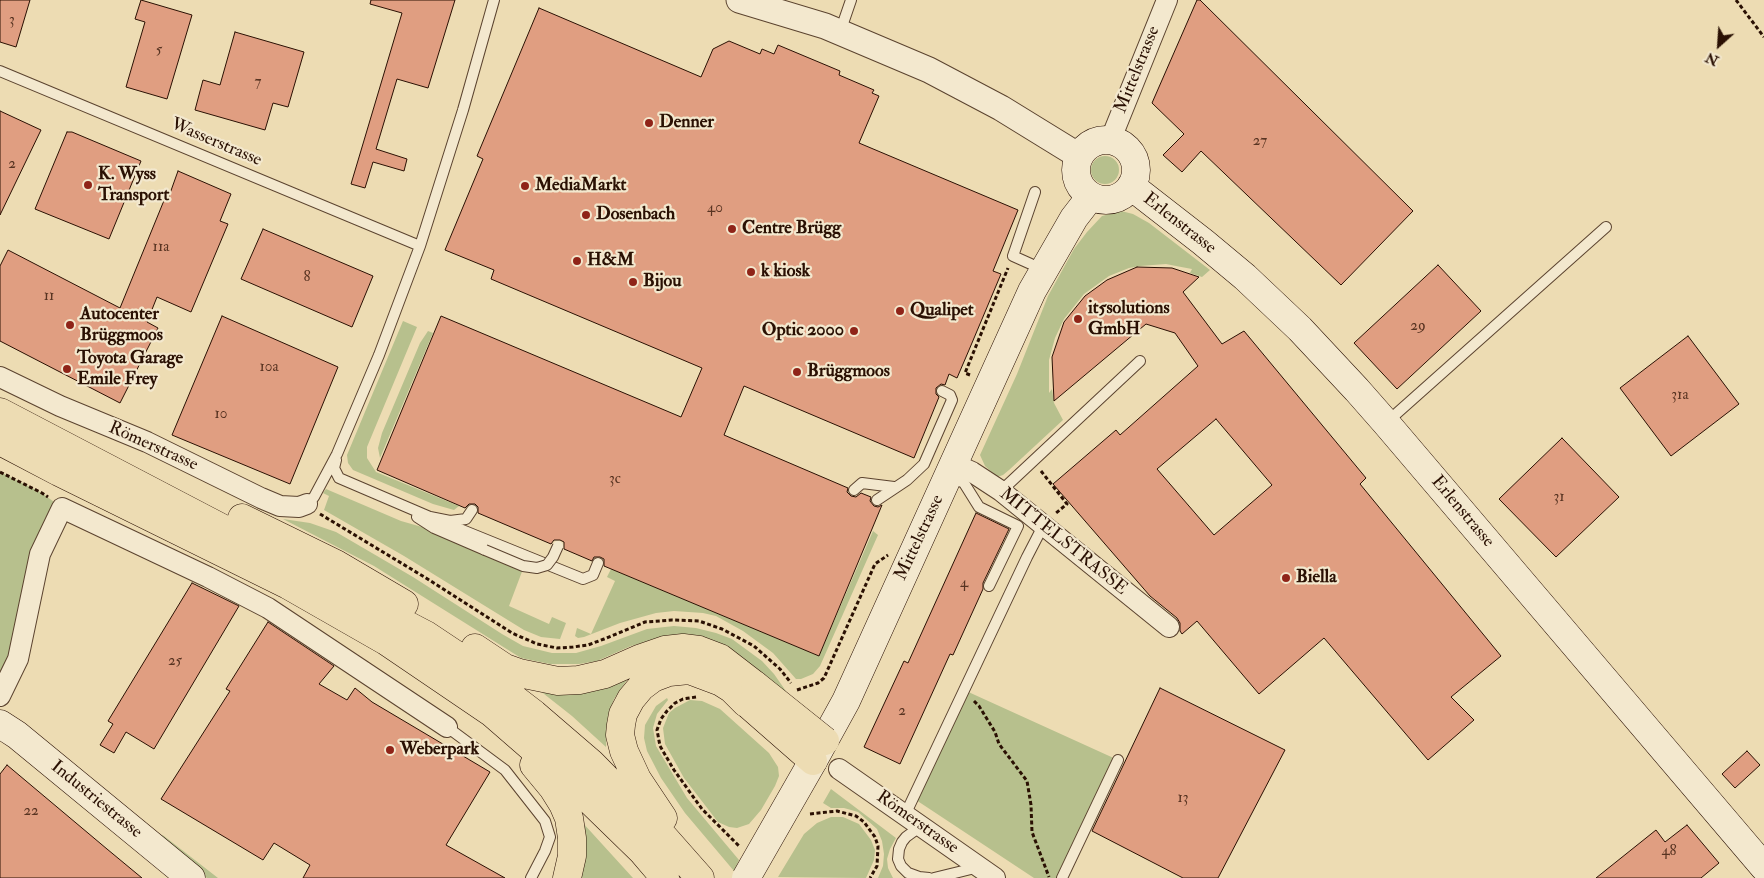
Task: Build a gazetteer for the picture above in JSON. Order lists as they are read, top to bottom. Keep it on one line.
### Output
{"streets":{"main road":["Mittelstrasse","Erlenstrasse","Industriestrasse"],"street":["Römerstrasse","MITTELSTRASSE"],"lane":["Wasserstrasse"]},"crossings":[["Mittelstrasse","Erlenstrasse"],["Mittelstrasse","MITTELSTRASSE"]],"places":["Denner","K. Wyss Transport","MediaMarkt","Dosenbach","Centre Brügg","H&M","k kiosk","Bijou","Qualipet","it5solutions GmbH","Autocenter Brüggmoos","Optic 2000","Toyota Garage Emile Frey","Brüggmoos","Biella","Weberpark"],"house_numbers":["3","5","7","27","2","40","11a","8","11","29","10a","31a","10","3c","31","4","25","2","13","22","48"],"north":"bottom left"}
